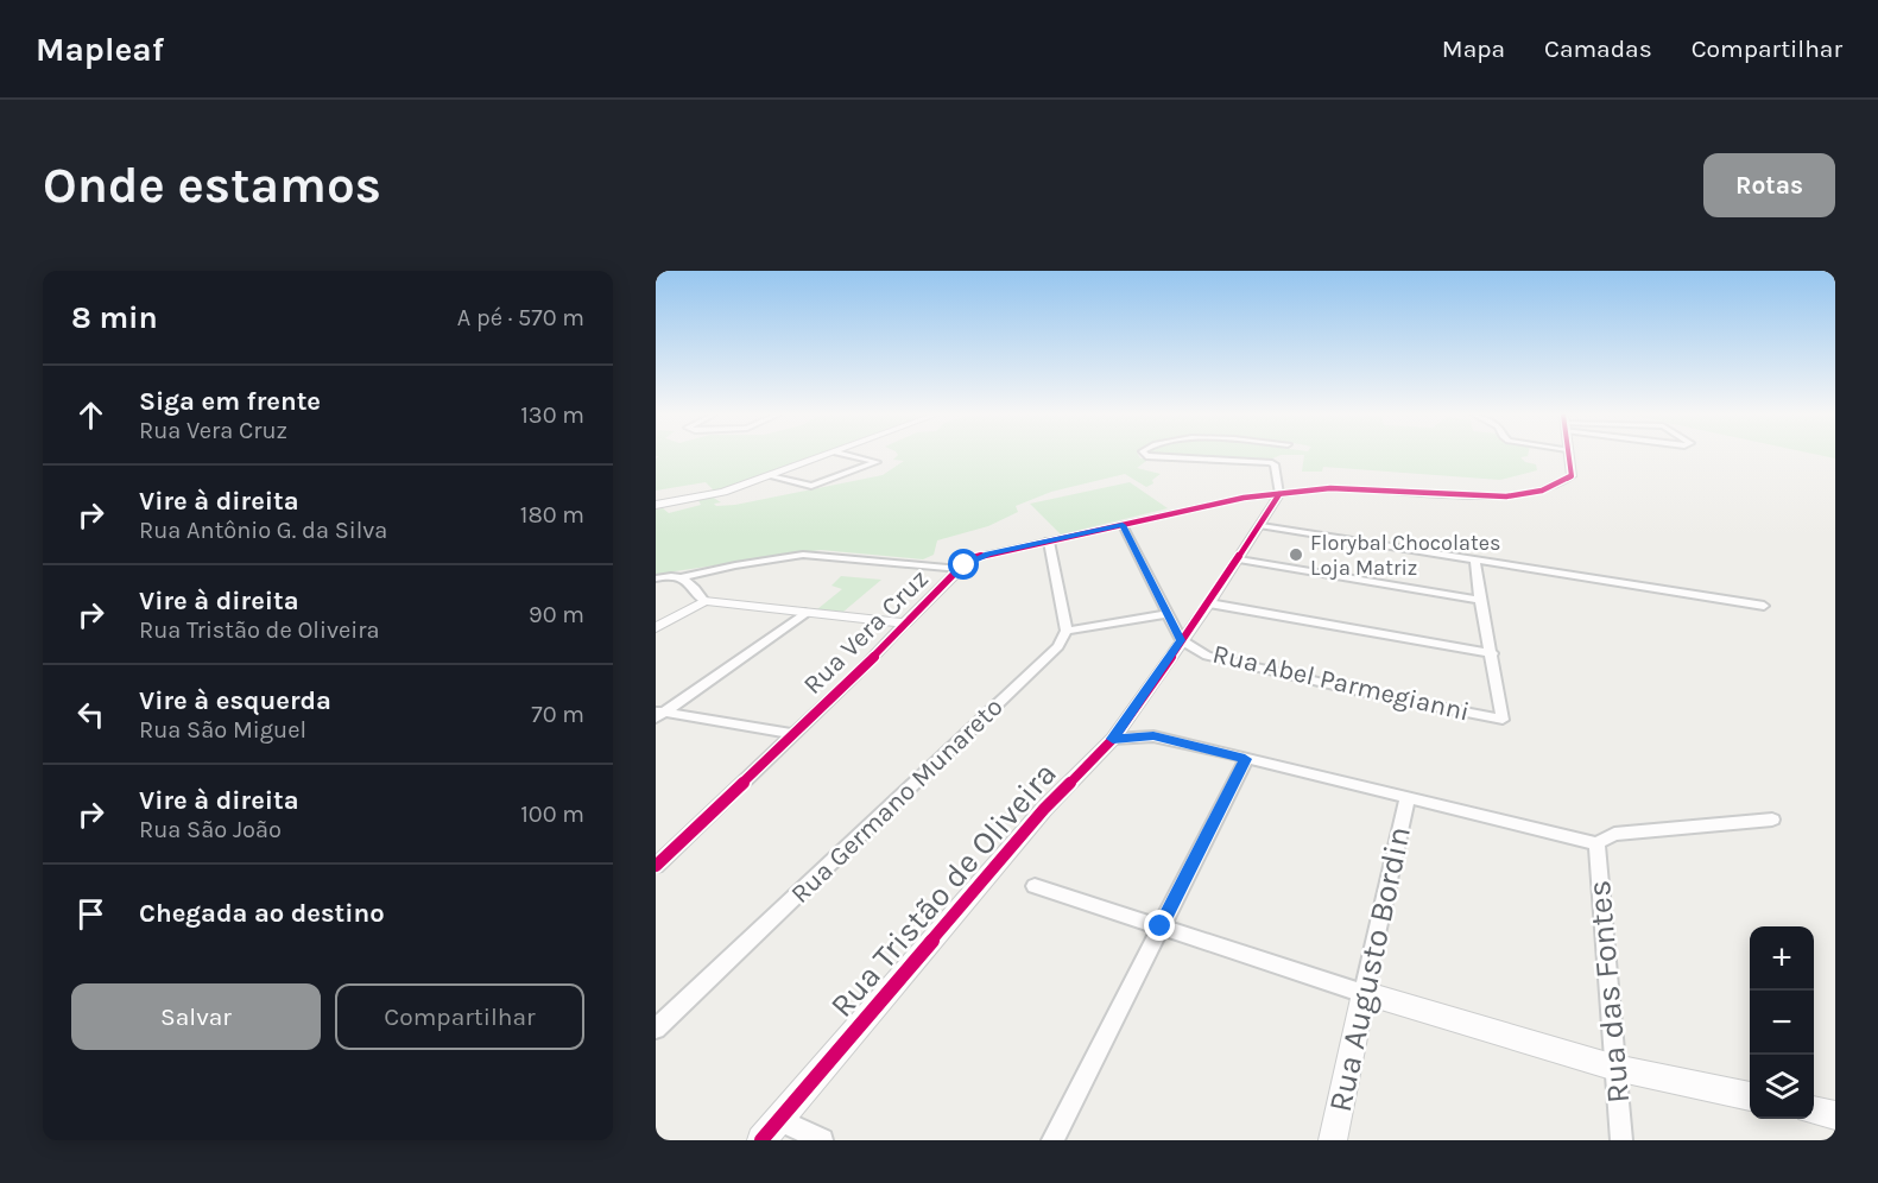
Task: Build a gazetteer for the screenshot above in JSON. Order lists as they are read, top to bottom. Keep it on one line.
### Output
{"streets":{"street":["Rua Vera Cruz","Rua Abel Parmegianni","Rua Germano Munareto","Rua Tristão de Oliveira","Rua Augusto Bordin","Rua das Fontes"]},"crossings":[["Rua Vera Cruz","Rua Tristão de Oliveira"],["Rua Abel Parmegianni","Rua Tristão de Oliveira"]],"places":["Florybal Chocolates Loja Matriz"],"page":{"header":"Mapleaf","nav":["Mapa","Camadas","Compartilhar"],"buttons":["Rotas",["Salvar","Compartilhar"]],"title":"Onde estamos","heading":["8 min","A pé · 570 m"],"list":[["Siga em frente","Rua Vera Cruz","130 m"],["Vire à direita","Rua Antônio G. da Silva","180 m"],["Vire à direita","Rua Tristão de Oliveira","90 m"],["Vire à esquerda","Rua São Miguel","70 m"],["Vire à direita","Rua São João","100 m"],"Chegada ao destino"],"map_buttons":["+","−"]}}
